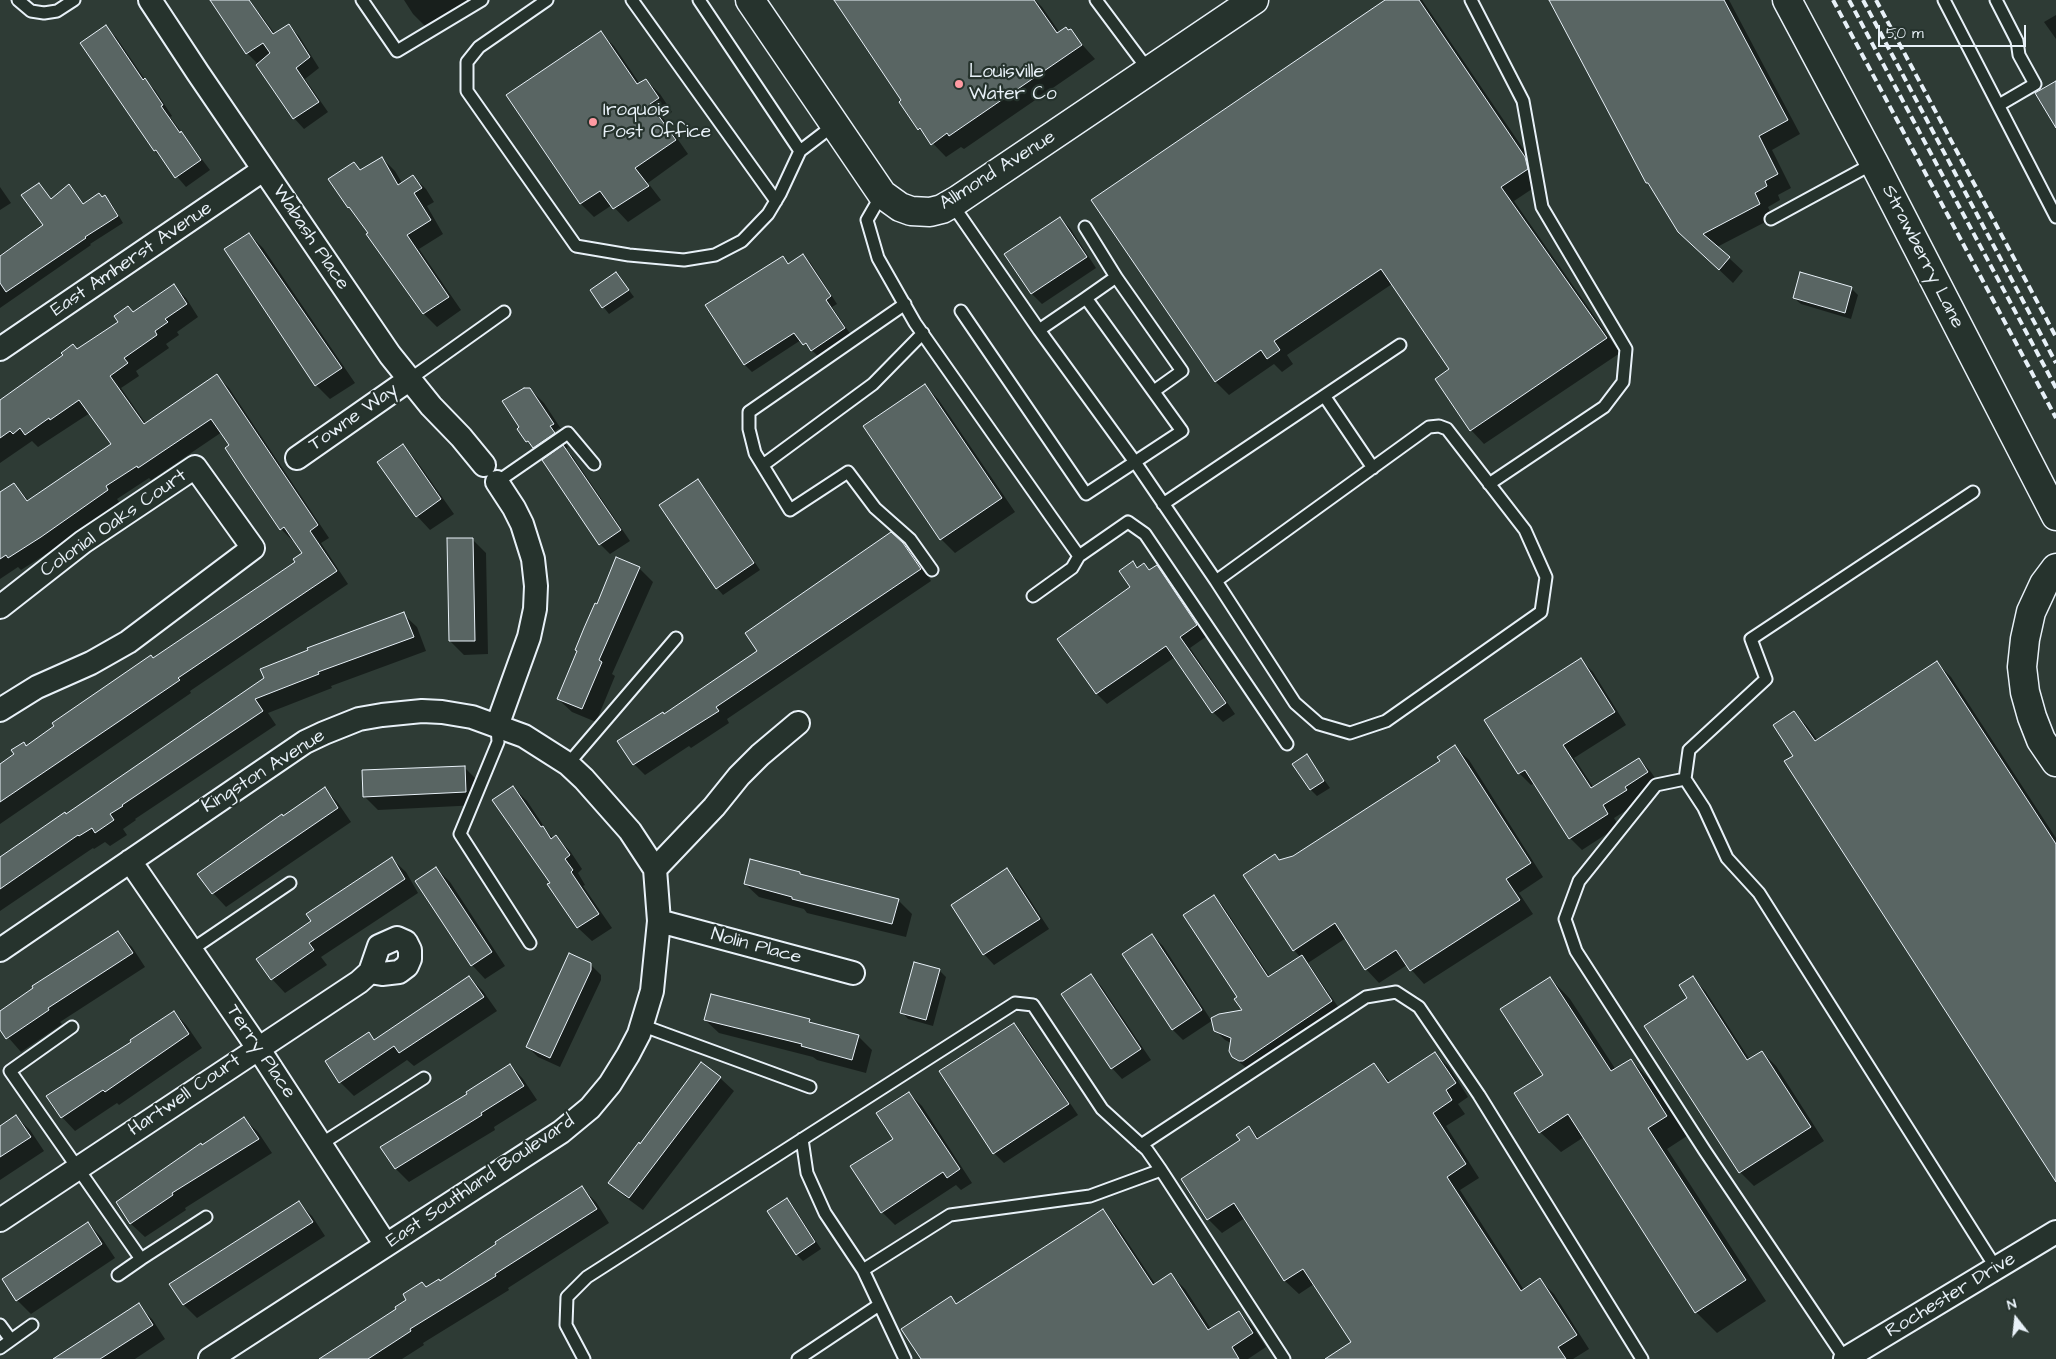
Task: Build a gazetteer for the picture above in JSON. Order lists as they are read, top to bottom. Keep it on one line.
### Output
{"streets":{"street":["Allmond Avenue","Wabash Place","Strawberry Lane","East Amherst Avenue","Towne Way","Colonial Oaks Court","Kingston Avenue","Nolin Place","Terry Place","Hartwell Court","East Southland Boulevard","Rochester Drive"]},"crossings":[["Wabash Place","East Amherst Avenue"],["Wabash Place","Towne Way"],["Wabash Place","Kingston Avenue"],["Kingston Avenue","Terry Place"],["Kingston Avenue","East Southland Boulevard"],["Nolin Place","East Southland Boulevard"],["Terry Place","Hartwell Court"],["Terry Place","East Southland Boulevard"]],"places":["Louisville Water Co","Iroquois Post Office"],"scale_bar":"50 m","north":"top"}
